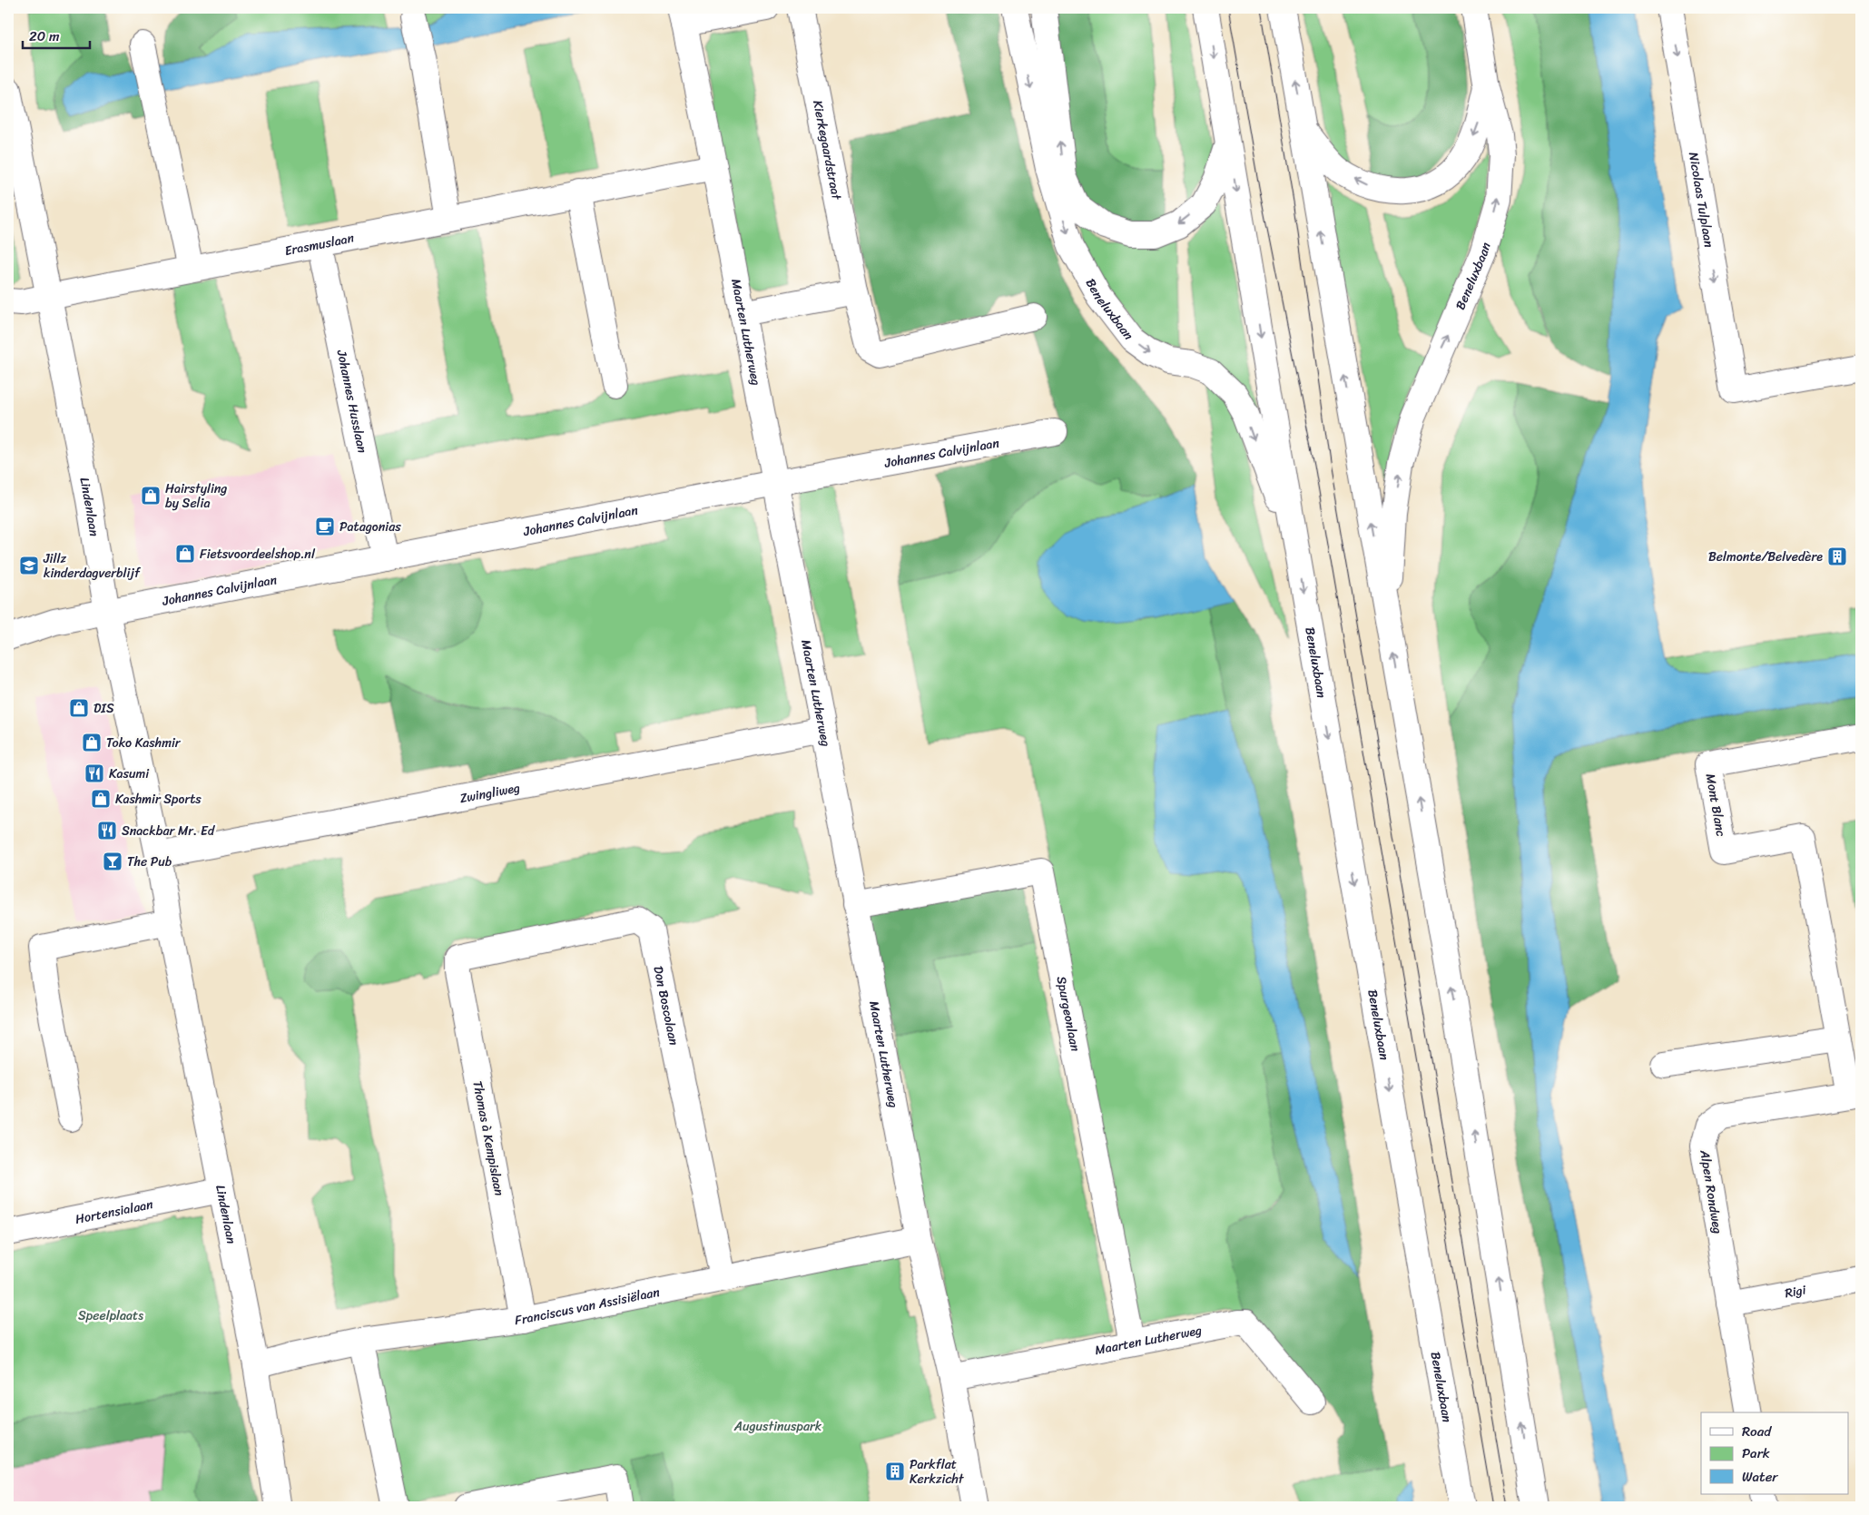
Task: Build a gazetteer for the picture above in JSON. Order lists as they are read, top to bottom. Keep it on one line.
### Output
{"streets":{"street":["Kierkegaardstraat","Nicolaas Tulplaan","Erasmuslaan","Beneluxbaan","Maarten Lutherweg","Johannes Husslaan","Johannes Calvijnlaan","Lindenlaan","Zwingliweg","Mont Blanc","Don Boscolaan","Spurgeonlaan","Thomas à Kempislaan","Alpen Rondweg","Hortensialaan","Rigi","Franciscus van Assisiëlaan"]},"crossings":[["Erasmuslaan","Maarten Lutherweg"],["Erasmuslaan","Johannes Husslaan"],["Erasmuslaan","Lindenlaan"],["Maarten Lutherweg","Johannes Calvijnlaan"],["Maarten Lutherweg","Zwingliweg"],["Maarten Lutherweg","Spurgeonlaan"],["Maarten Lutherweg","Franciscus van Assisiëlaan"],["Johannes Husslaan","Johannes Calvijnlaan"],["Johannes Calvijnlaan","Lindenlaan"],["Lindenlaan","Zwingliweg"],["Lindenlaan","Hortensialaan"],["Lindenlaan","Franciscus van Assisiëlaan"],["Mont Blanc","Alpen Rondweg"],["Don Boscolaan","Thomas à Kempislaan"],["Don Boscolaan","Franciscus van Assisiëlaan"],["Thomas à Kempislaan","Franciscus van Assisiëlaan"],["Alpen Rondweg","Rigi"]],"parks":["Speelplaats","Augustinuspark"],"places":{"shop":["Hairstyling by Selia","Fietsvoordeelshop.nl","DIS","Toko Kashmir","Kashmir Sports"],"cafe":["Patagonias"],"building":["Belmonte/Belvedère","Parkflat Kerkzicht"],"school or university":["Jillz kinderdagverblijf"],"restaurant":["Kasumi","Snackbar Mr. Ed"],"bar":["The Pub"]},"legend":["Road","Park","Water"],"scale_bar":"20 m"}
